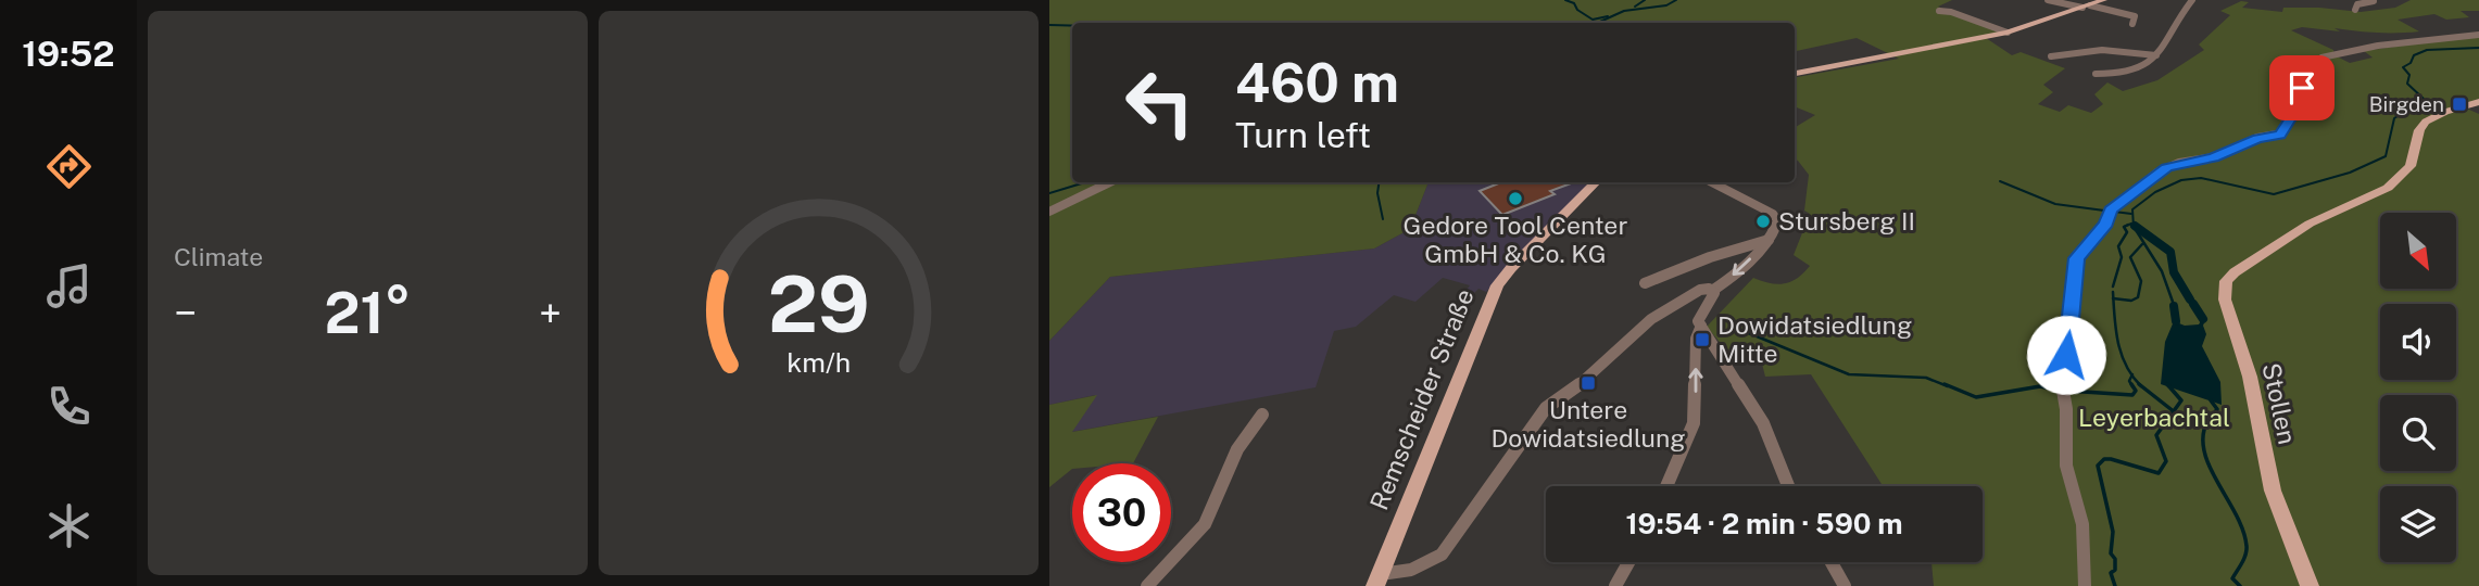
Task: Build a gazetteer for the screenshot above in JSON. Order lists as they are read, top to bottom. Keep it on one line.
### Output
{"streets":{"main road":["Remscheider Straße","Stollen"]},"parks":["Leyerbachtal"],"places":{"transit":["Birgden","Dowidatsiedlung Mitte","Untere Dowidatsiedlung"],"other":["Gedore Tool Center GmbH & Co. KG","Stursberg II"]},"north":"bottom right","page":{"tabs":"19:52","tile":"Climate","turn":["460 m","Turn left"],"heat":["−","21°","+"],"limit":"30","trip":"19:54 · 2 min · 590 m","gauge":["29","km/h"]}}
